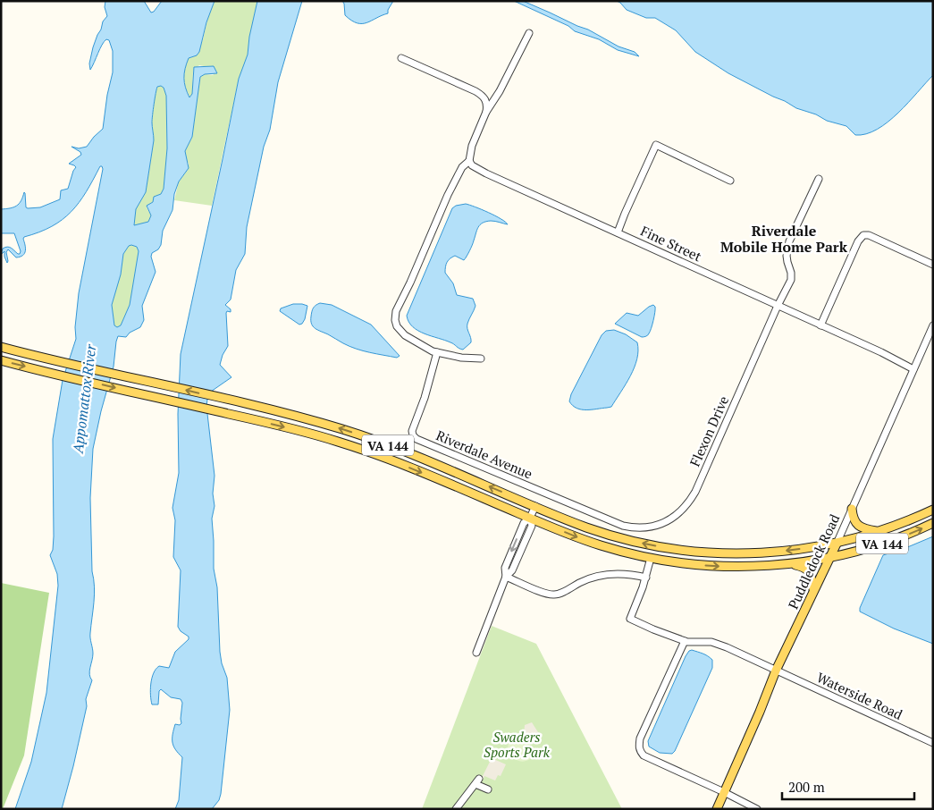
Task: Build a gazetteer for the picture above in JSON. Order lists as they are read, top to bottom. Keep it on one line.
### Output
{"streets":{"main road":["VA 144","Puddledock Road"],"street":["Fine Street","Flexon Drive","Riverdale Avenue","Waterside Road"]},"crossings":[["Fine Street","Flexon Drive"],["Fine Street","Puddledock Road"],["Flexon Drive","Riverdale Avenue"],["VA 144","Puddledock Road"],["Puddledock Road","Waterside Road"]],"districts":["Riverdale Mobile Home Park"],"water":["Appomattox River"],"parks":["Swaders Sports Park"],"scale_bar":"200 m"}
